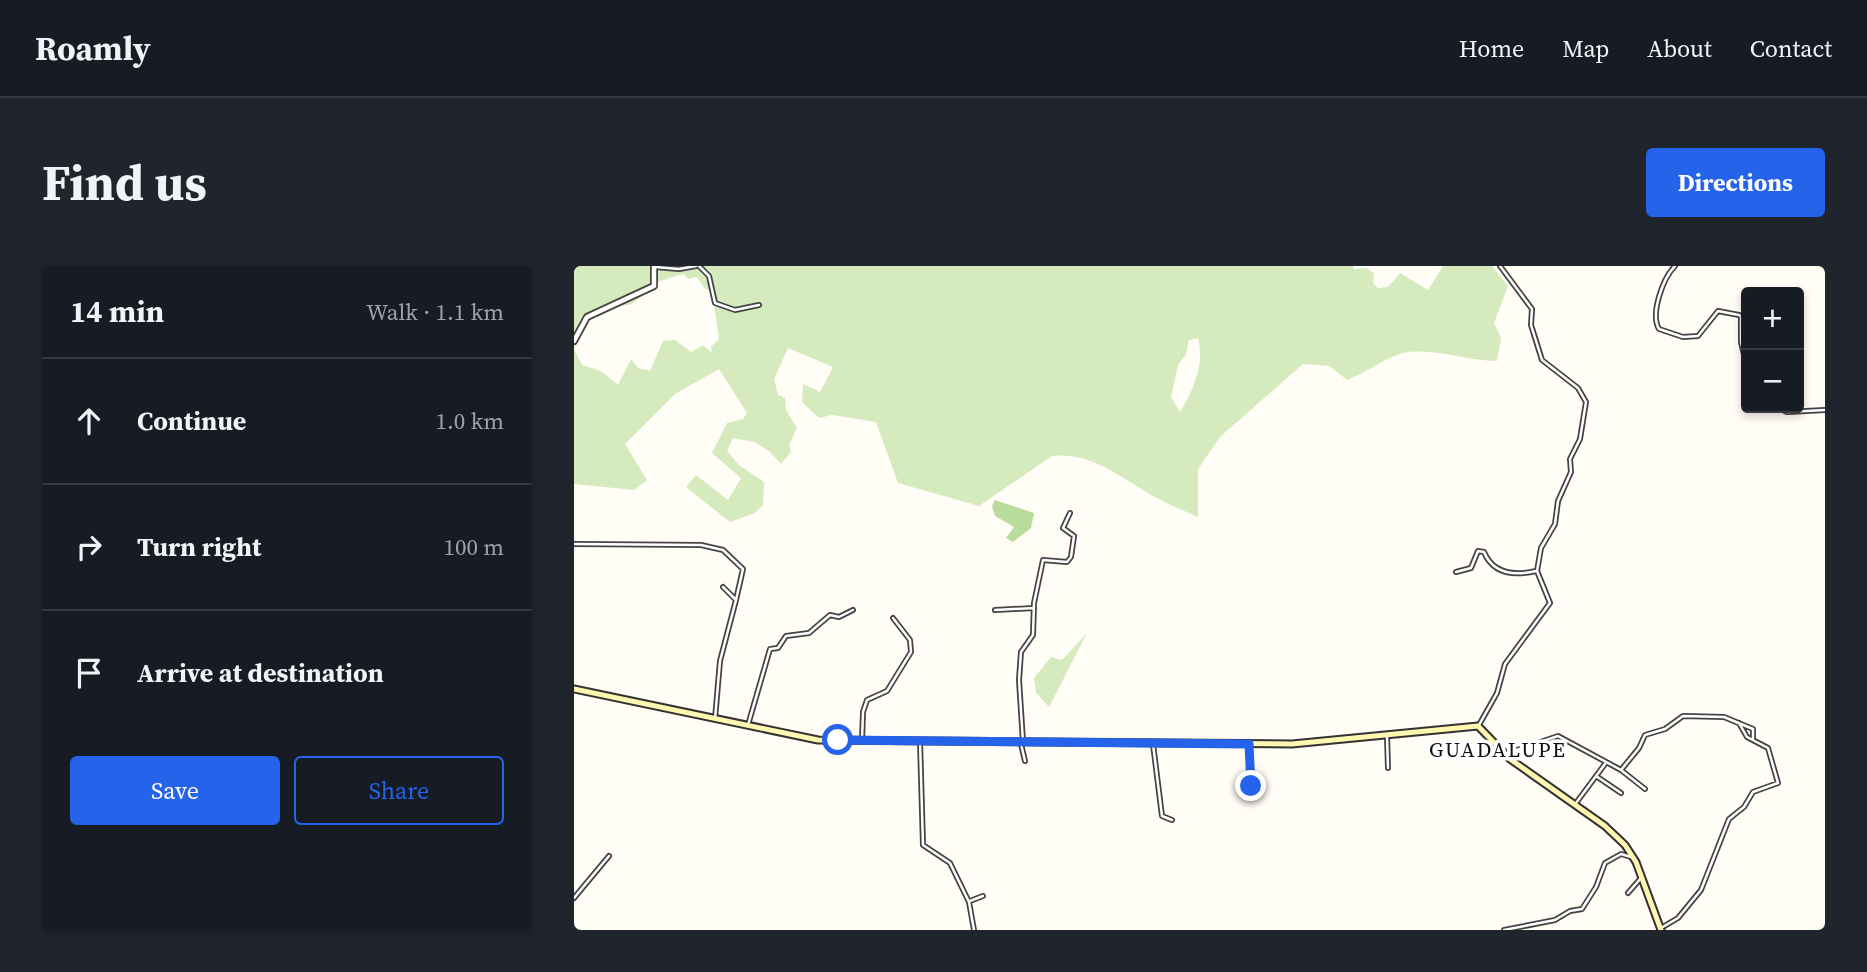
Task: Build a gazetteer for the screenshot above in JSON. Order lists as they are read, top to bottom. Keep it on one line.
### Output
{"districts":["GUADALUPE"],"page":{"header":"Roamly","nav":["Home","Map","About","Contact"],"buttons":["Directions",["Save","Share"]],"title":"Find us","heading":["14 min","Walk · 1.1 km"],"map_buttons":["+","−"],"list":[["Continue","1.0 km"],["Turn right","100 m"],"Arrive at destination"]}}
